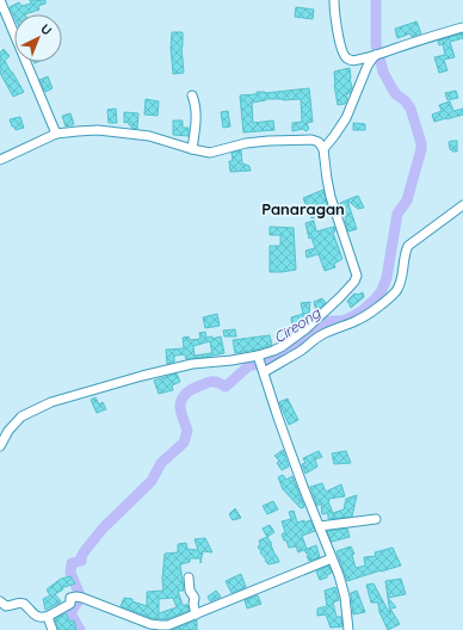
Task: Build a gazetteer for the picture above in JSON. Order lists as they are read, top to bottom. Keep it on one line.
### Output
{"districts":["Panaragan"],"water":["Cireong"],"north":"top right"}
